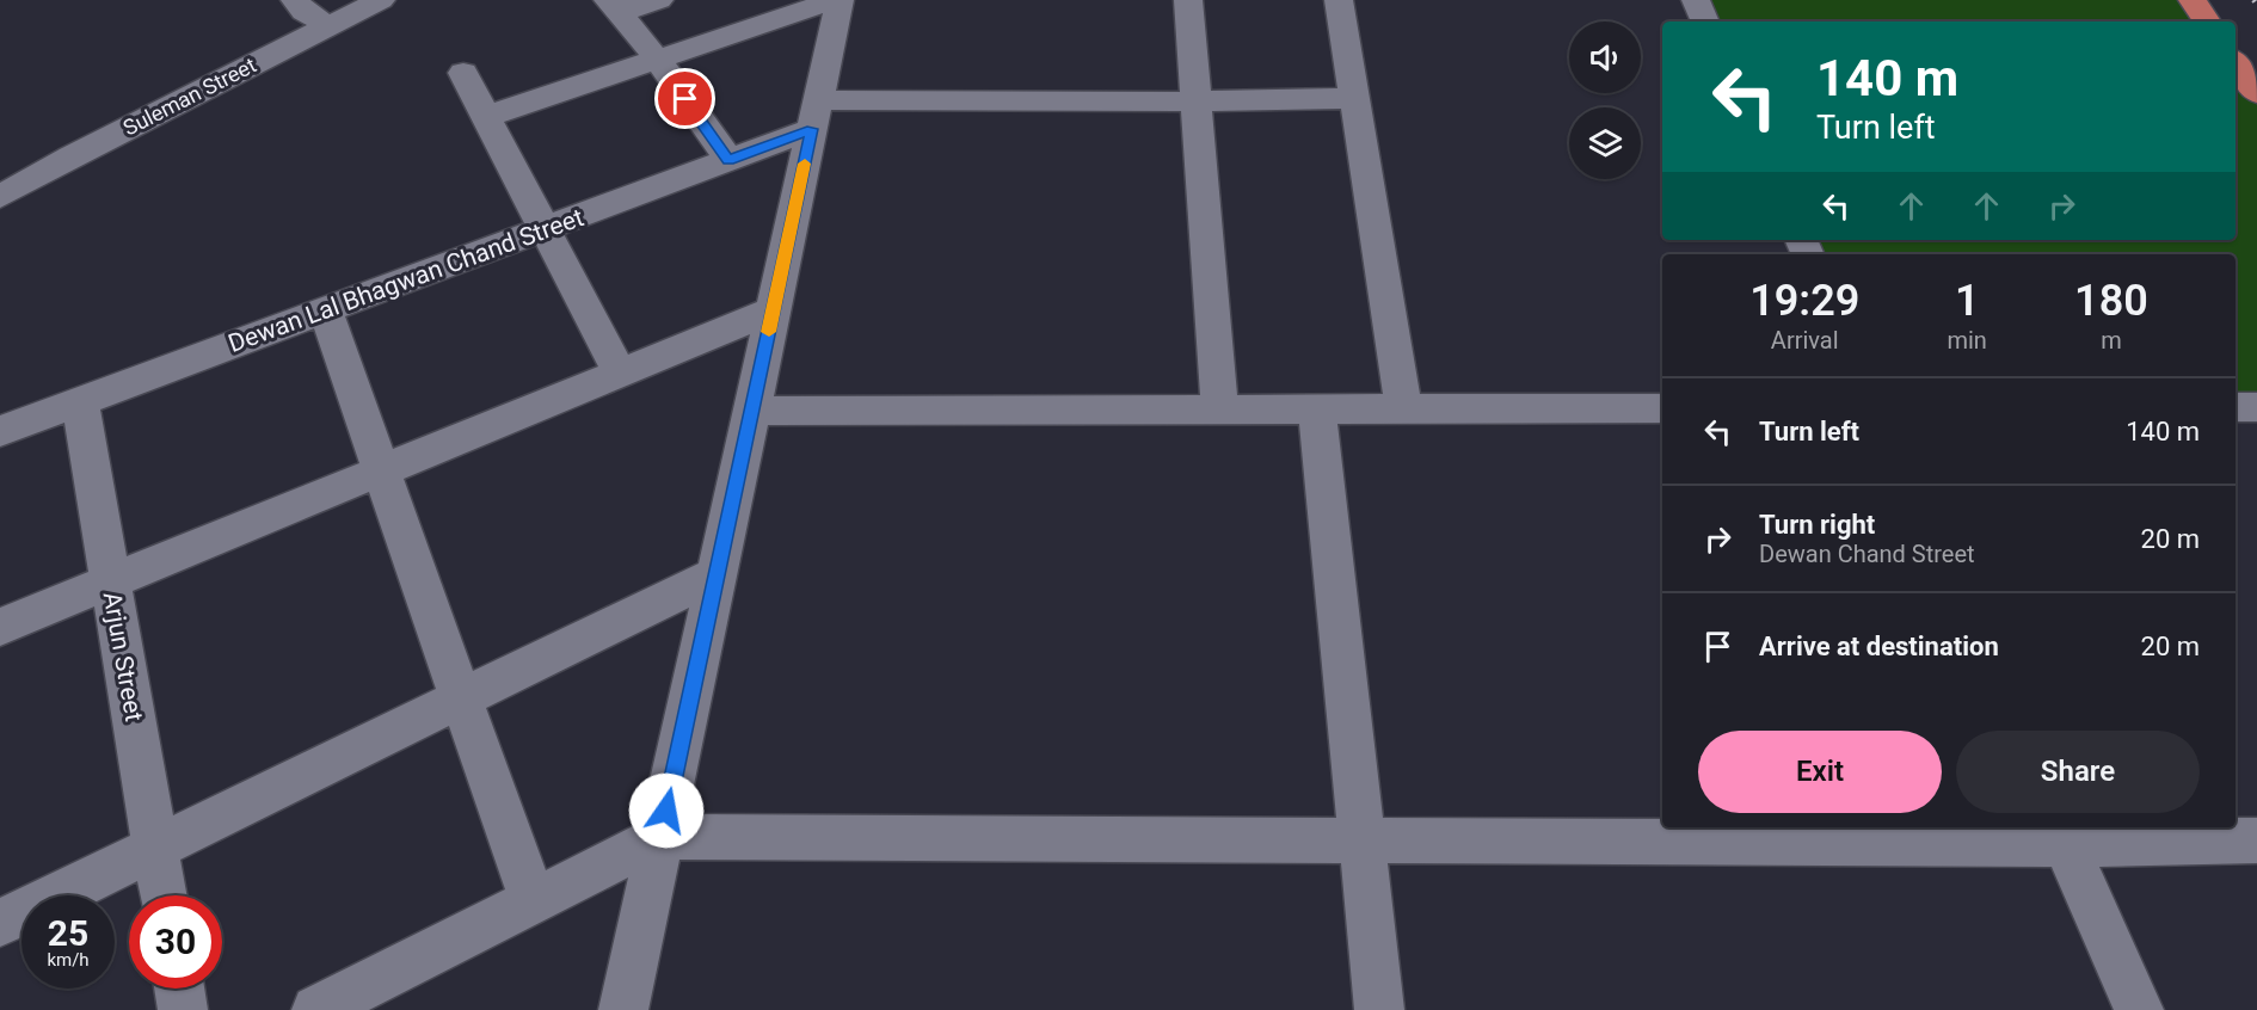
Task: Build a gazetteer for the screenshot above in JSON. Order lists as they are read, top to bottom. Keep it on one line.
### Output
{"streets":{"street":["Suleman Street","Dewan Lal Bhagwan Chand Street","Arjun Street"]},"crossings":[["Dewan Lal Bhagwan Chand Street","Arjun Street"]],"page":{"turn":["140 m","Turn left"],"eta":["19:29","Arrival","1","min","180","m"],"list":[{"name":"Turn left","value":"140 m"},{"name":"Turn right","note":"Dewan Chand Street","value":"20 m"},{"name":"Arrive at destination","value":"20 m"}],"buttons":["Exit","Share"],"speed":"25 km/h","limit":"30"}}
